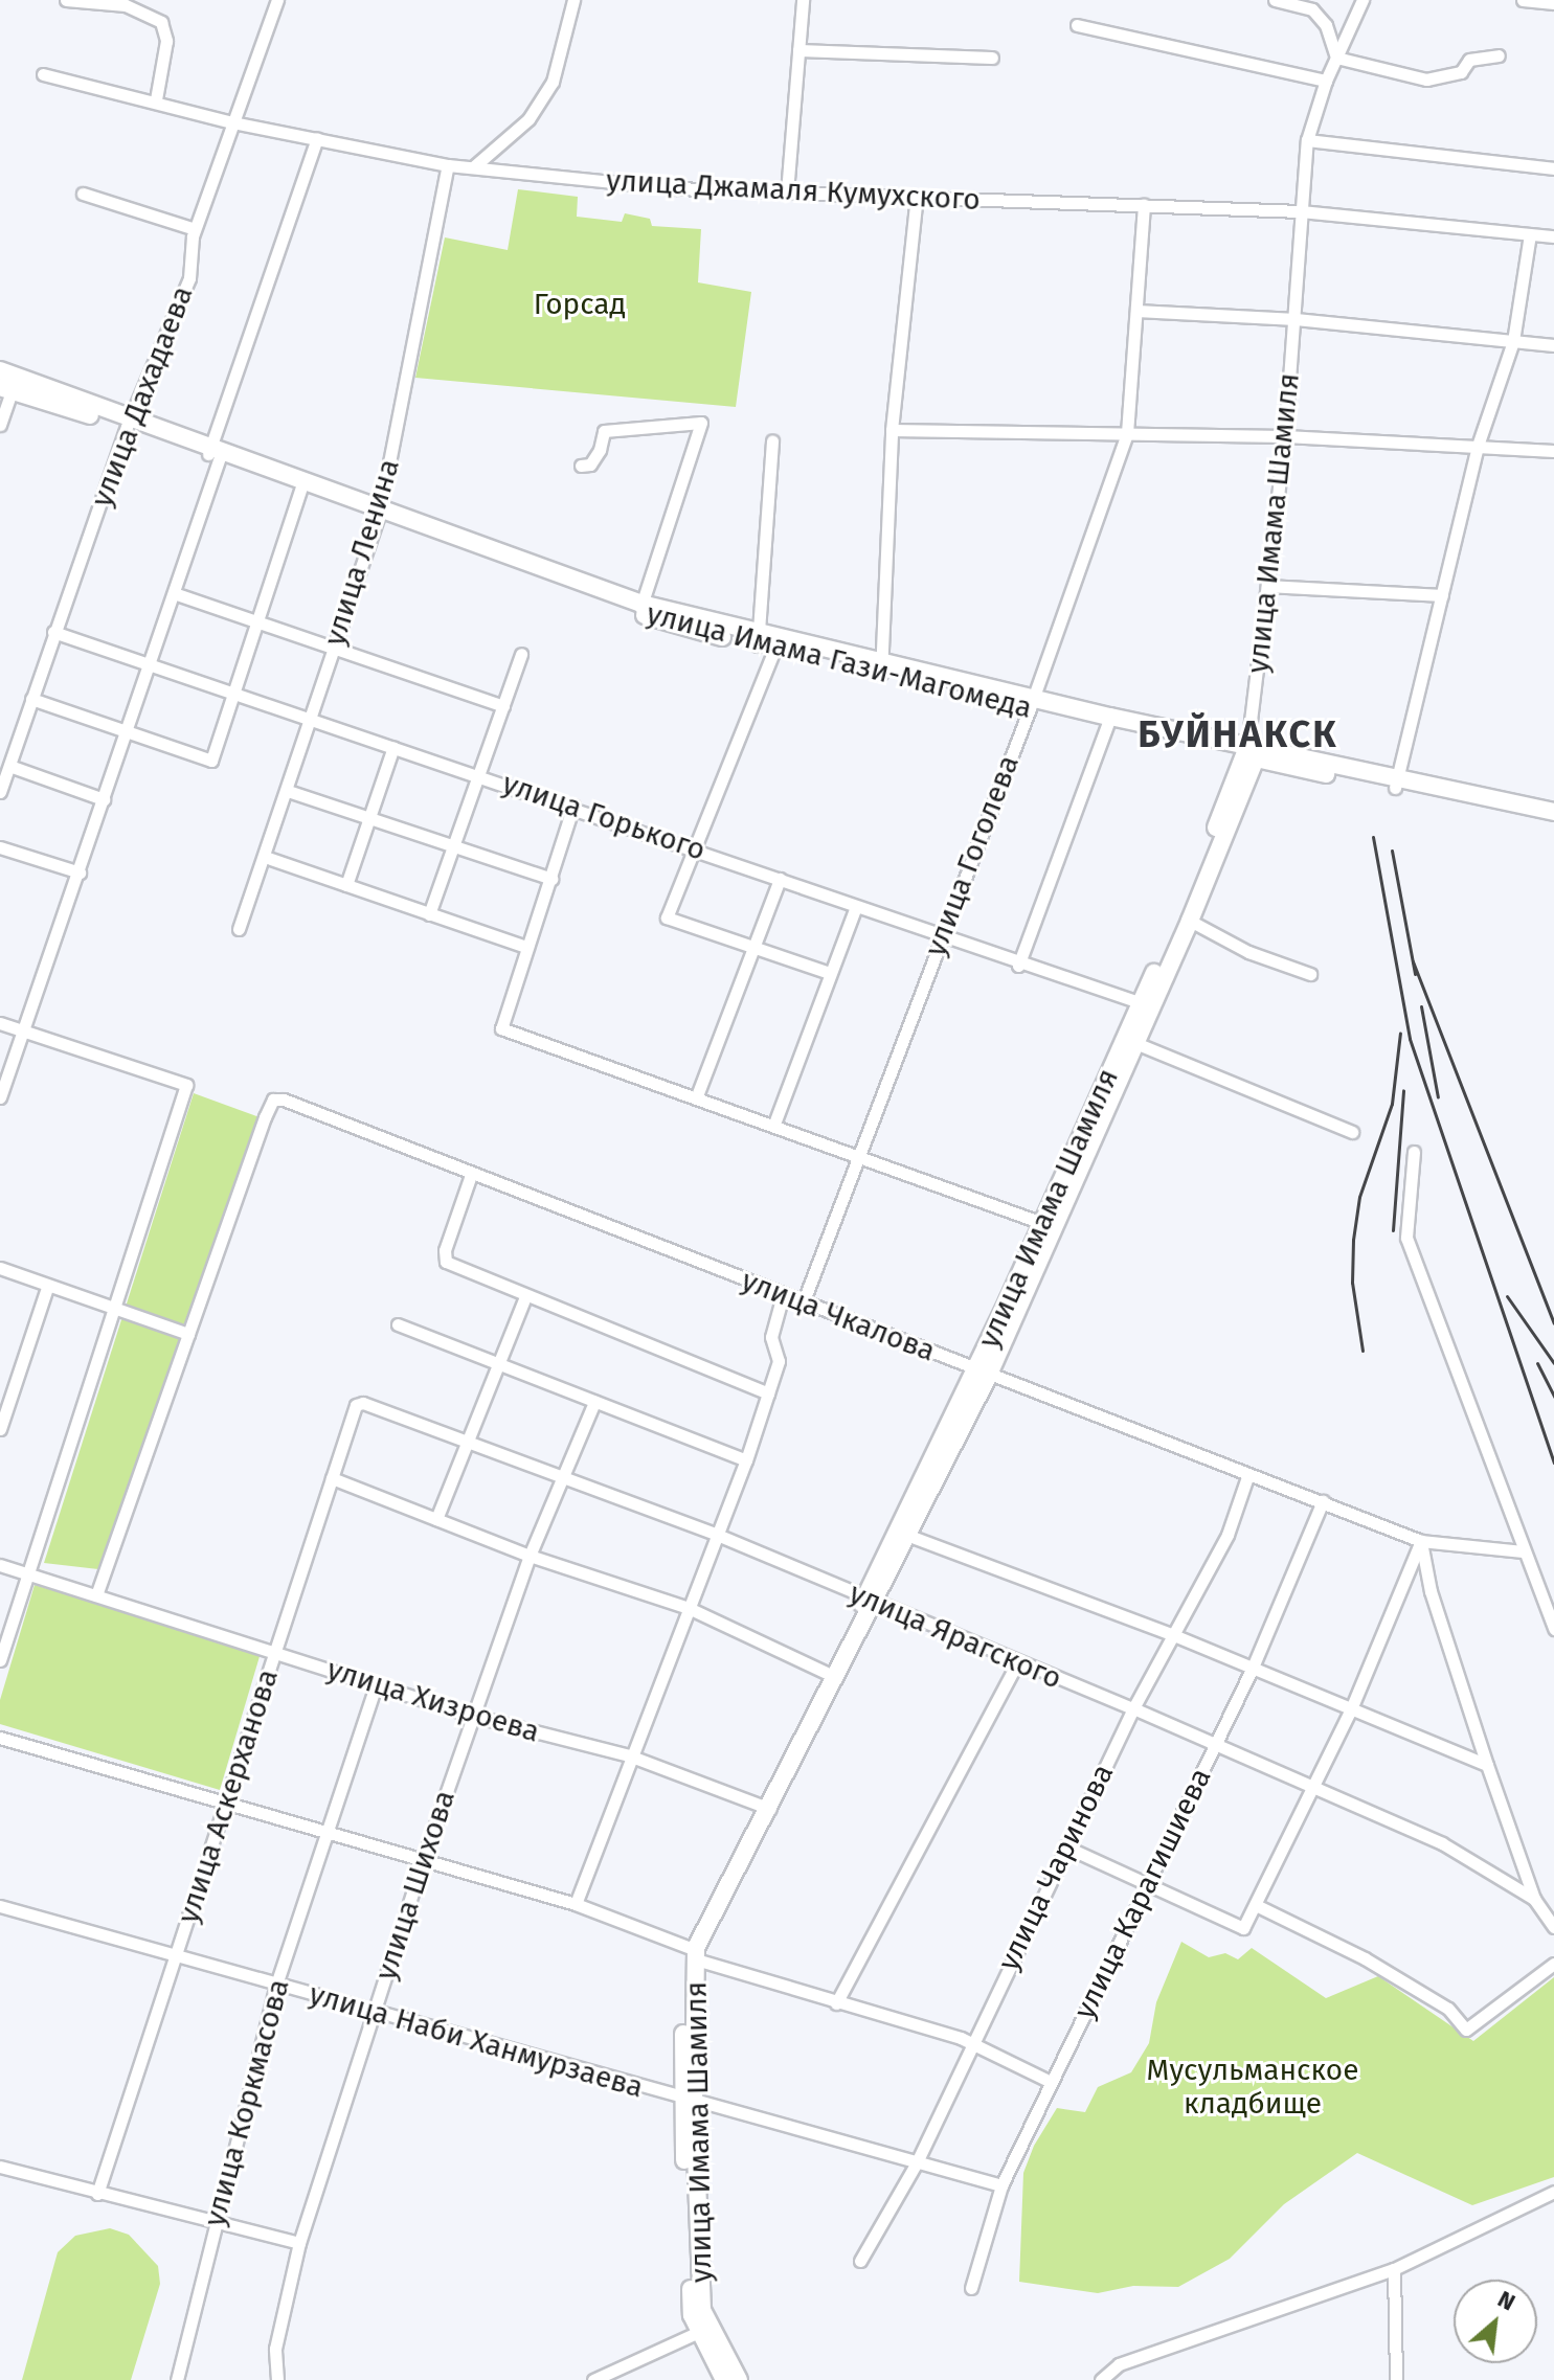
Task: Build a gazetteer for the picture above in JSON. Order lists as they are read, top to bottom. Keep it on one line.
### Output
{"streets":{"main road":["улица Имама Шамиля"],"street":["улица Джамаля Кумухского","улица Дахадаева","улица Ленина","улица Горького","улица Гоголева","улица Чкалова","улица Ярагского","улица Хизроева","улица Аскерханова","улица Чаринова","улица Шихова","улица Карагишиева","улица Наби Ханмурзаева","улица Коркмасова"]},"crossings":[["улица Джамаля Кумухского","улица Дахадаева"],["улица Джамаля Кумухского","улица Имама Шамиля"],["улица Джамаля Кумухского","улица Ленина"],["улица Джамаля Кумухского","улица Гоголева"],["улица Дахадаева","улица Горького"],["улица Имама Шамиля","улица Горького"],["улица Имама Шамиля","улица Чкалова"],["улица Имама Шамиля","улица Ярагского"],["улица Имама Шамиля","улица Хизроева"],["улица Имама Шамиля","улица Наби Ханмурзаева"],["улица Ленина","улица Горького"],["улица Горького","улица Гоголева"],["улица Гоголева","улица Чкалова"],["улица Чкалова","улица Чаринова"],["улица Чкалова","улица Карагишиева"],["улица Ярагского","улица Аскерханова"],["улица Ярагского","улица Чаринова"],["улица Ярагского","улица Шихова"],["улица Ярагского","улица Карагишиева"],["улица Хизроева","улица Аскерханова"],["улица Хизроева","улица Шихова"],["улица Хизроева","улица Коркмасова"],["улица Аскерханова","улица Наби Ханмурзаева"],["улица Чаринова","улица Наби Ханмурзаева"],["улица Шихова","улица Наби Ханмурзаева"],["улица Карагишиева","улица Наби Ханмурзаева"],["улица Наби Ханмурзаева","улица Коркмасова"]],"districts":["БУЙНАКСК"],"parks":["Горсад","Мусульманское кладбище"],"north":"top right"}
